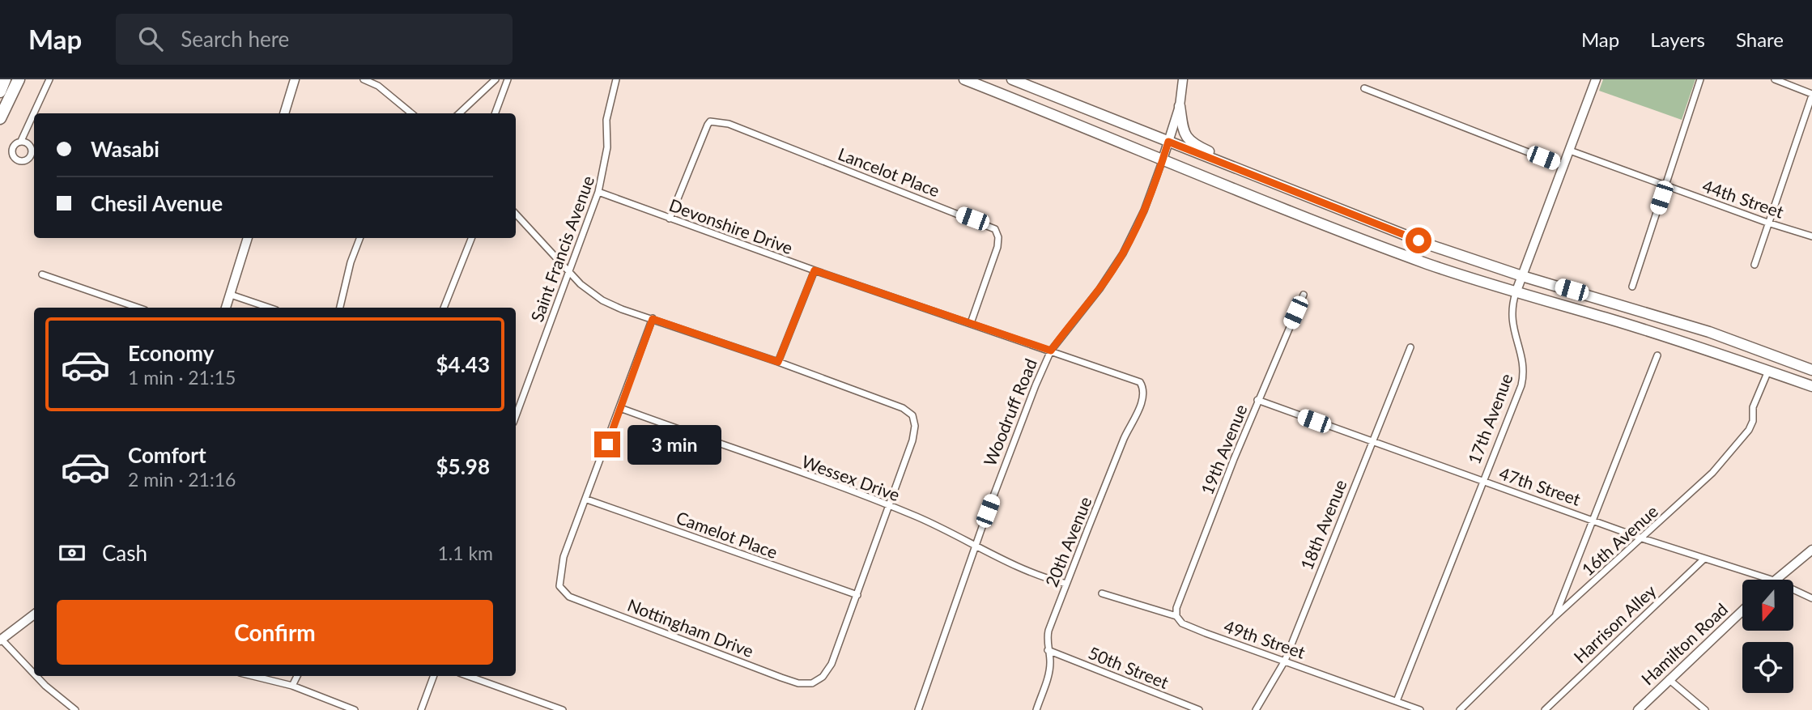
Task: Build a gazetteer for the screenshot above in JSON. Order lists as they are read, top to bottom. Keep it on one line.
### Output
{"streets":{"street":["Lancelot Place","44th Street","Devonshire Drive","Saint Francis Avenue","Woodruff Road","17th Avenue","19th Avenue","Wessex Drive","47th Street","18th Avenue","Camelot Place","16th Avenue","20th Avenue","Harrison Alley","Nottingham Drive","49th Street","Hamilton Road","50th Street"]},"crossings":[["Lancelot Place","Devonshire Drive"],["44th Street","17th Avenue"],["Devonshire Drive","Saint Francis Avenue"],["Devonshire Drive","Woodruff Road"],["Devonshire Drive","20th Avenue"],["Woodruff Road","Wessex Drive"],["17th Avenue","47th Street"],["17th Avenue","49th Street"],["19th Avenue","47th Street"],["19th Avenue","49th Street"],["Wessex Drive","20th Avenue"],["47th Street","18th Avenue"],["47th Street","16th Avenue"],["47th Street","Harrison Alley"],["18th Avenue","49th Street"],["Camelot Place","Nottingham Drive"],["20th Avenue","50th Street"]],"north":"bottom","page":{"header":"Map","search":"Search here","nav":["Map","Layers","Share"],"banner":["Wasabi","Chesil Avenue"],"list":[{"name":"Economy","note":"1 min · 21:15","value":"$4.43"},{"name":"Comfort","note":"2 min · 21:16","value":"$5.98"}],"bubble":"3 min","pay":["Cash","1.1 km"],"buttons":"Confirm"}}
